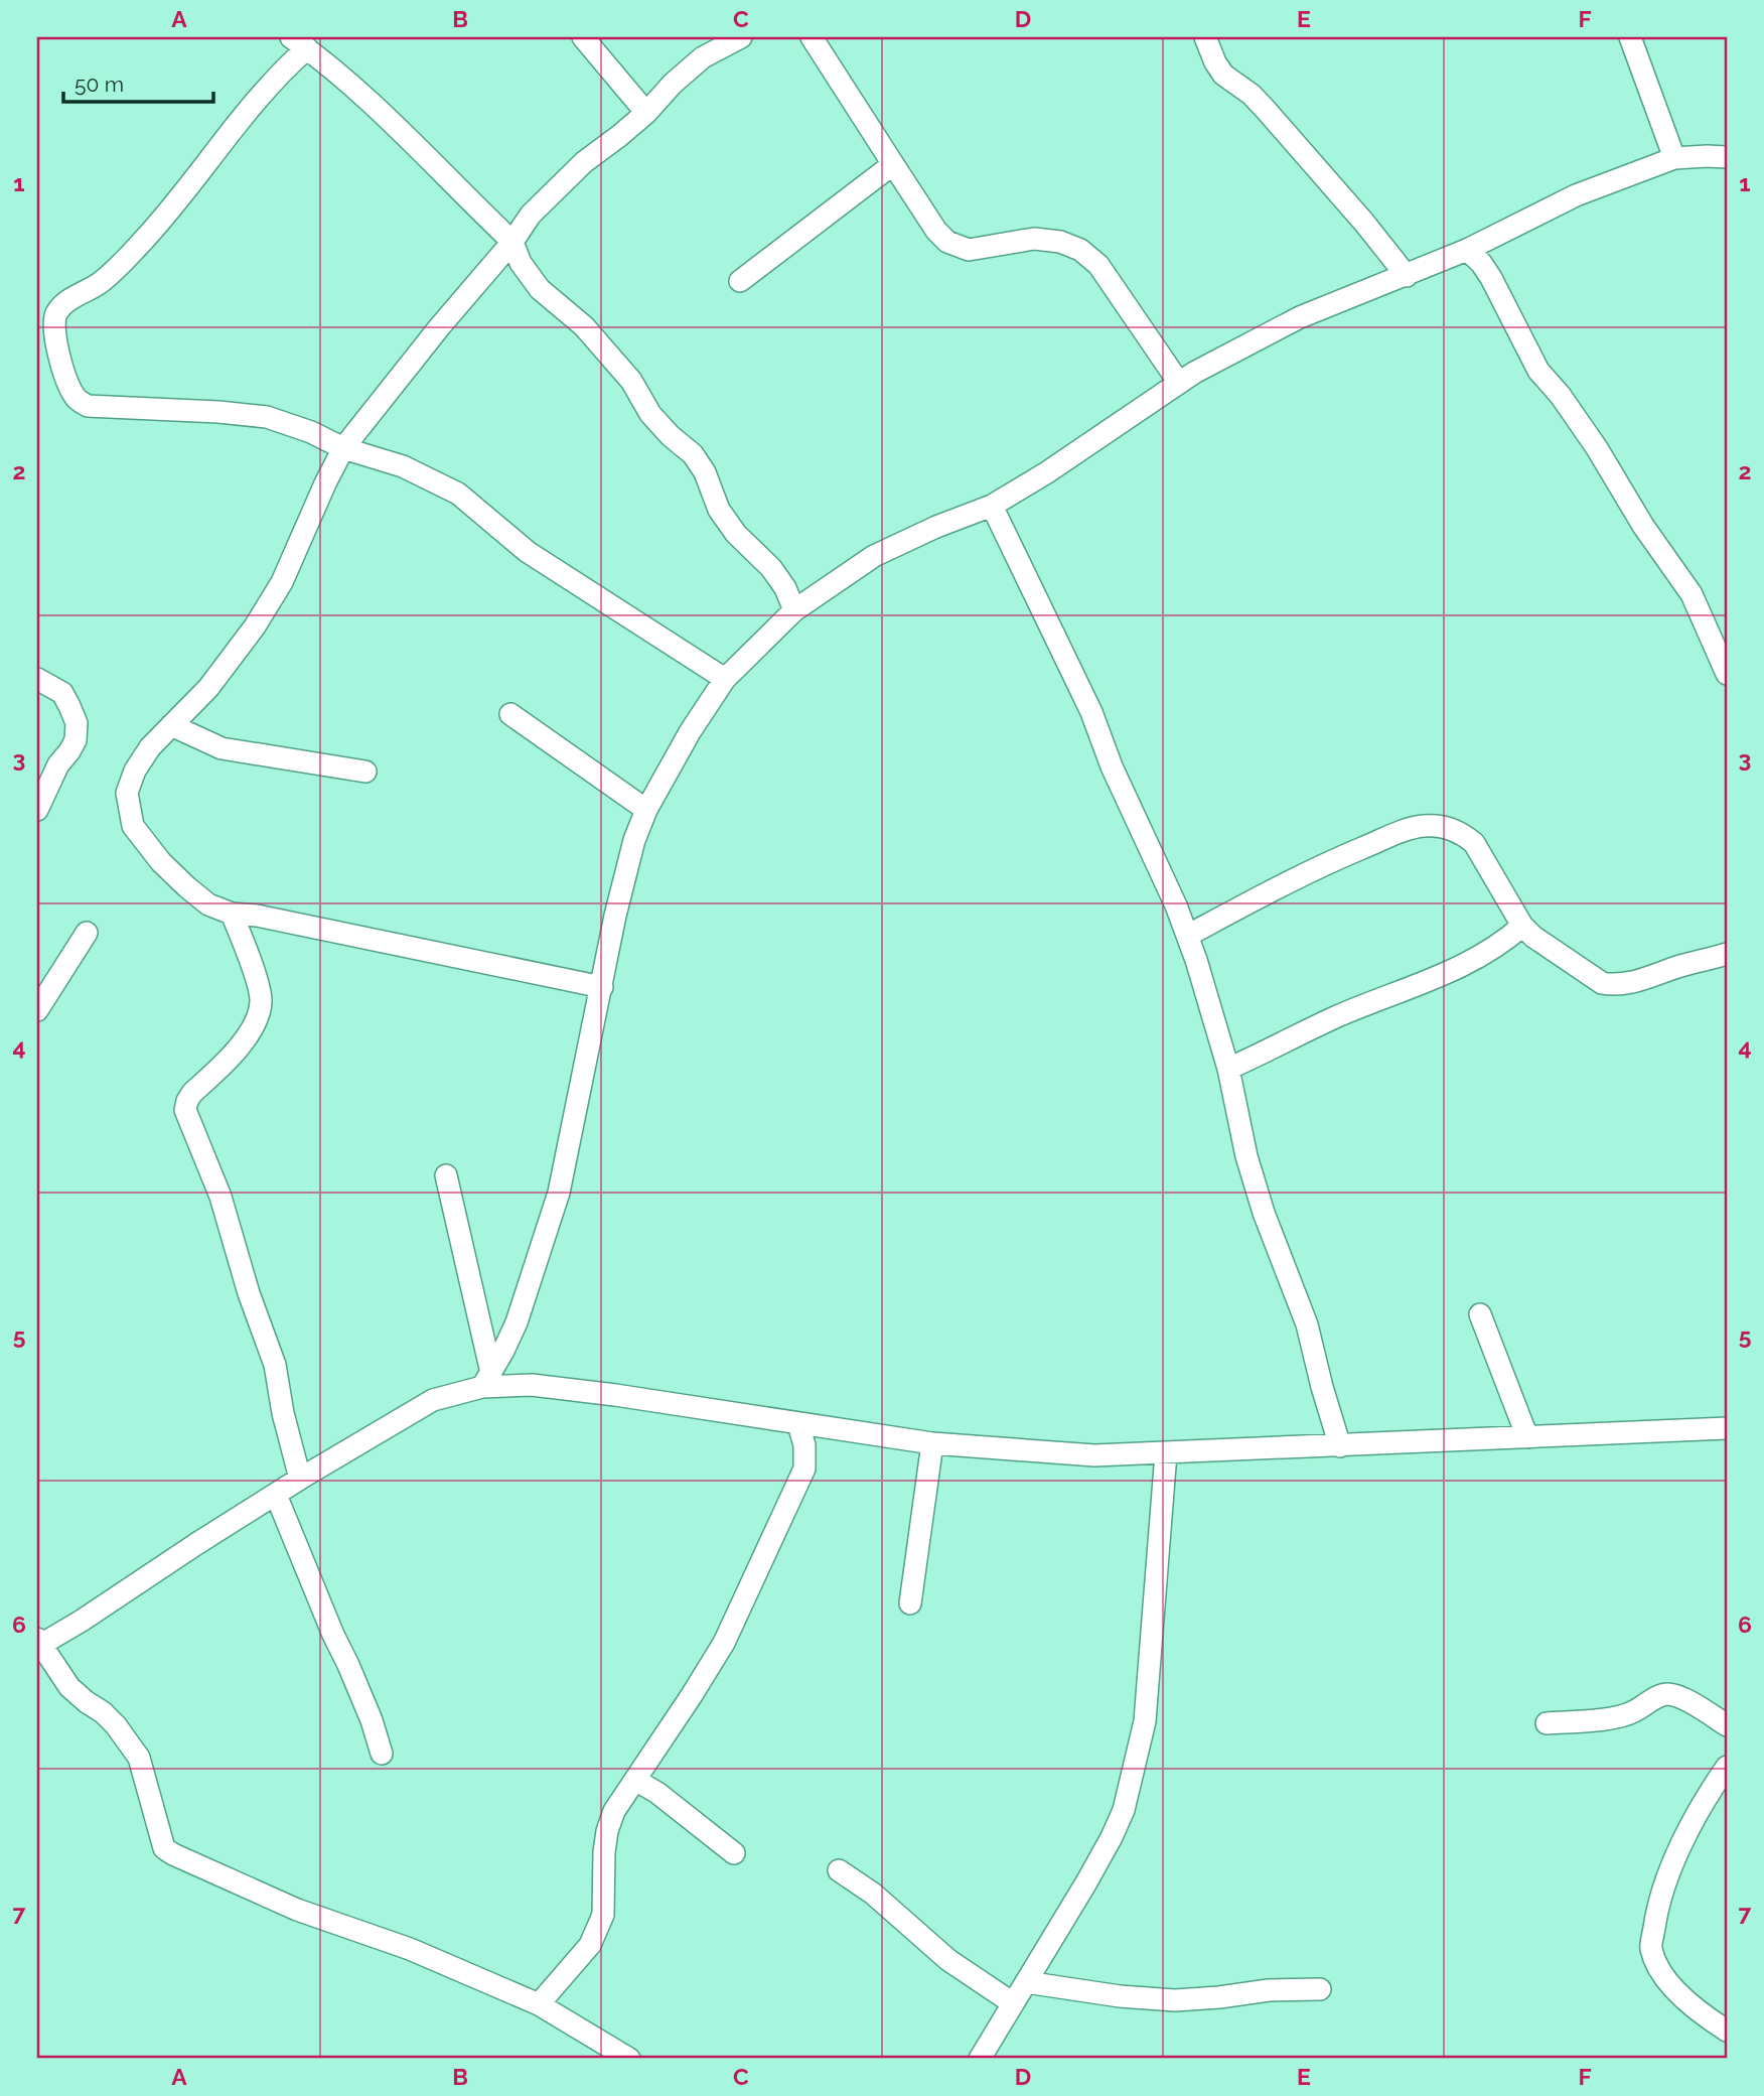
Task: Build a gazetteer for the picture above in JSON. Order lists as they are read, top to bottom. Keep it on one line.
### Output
{"scale_bar":"50 m","grid":{"columns":["A","B","C","D","E","F"],"rows":["1","2","3","4","5","6","7"]}}
